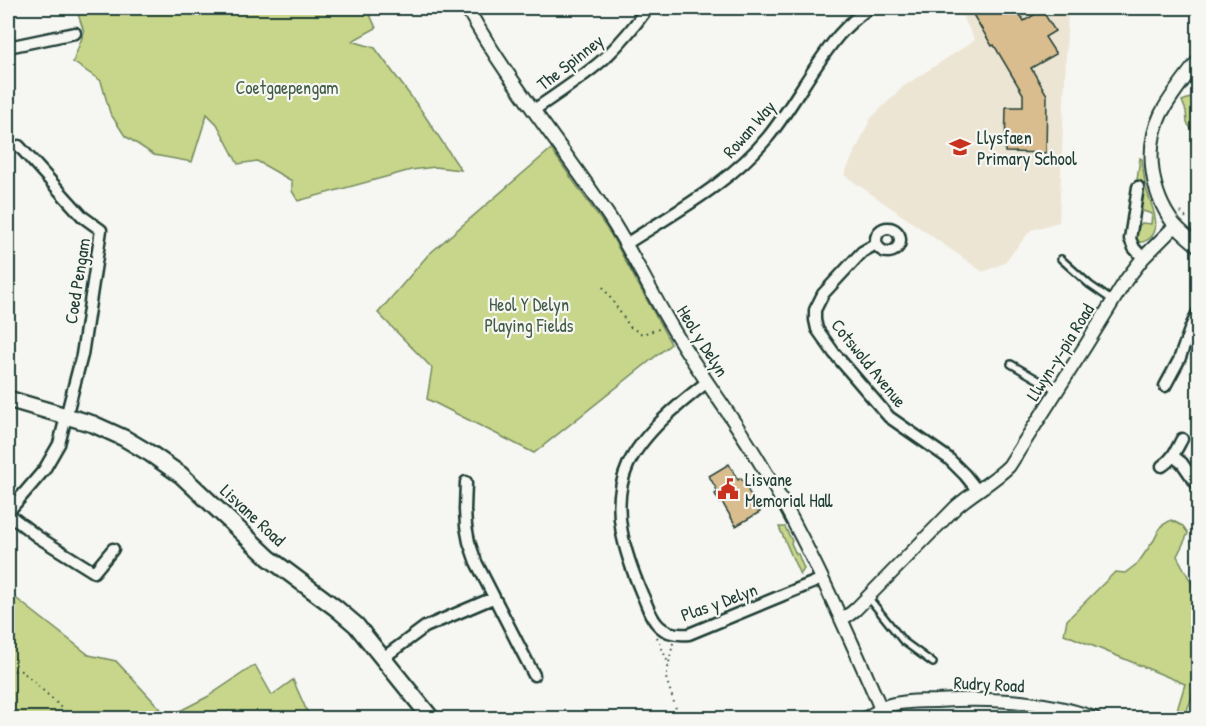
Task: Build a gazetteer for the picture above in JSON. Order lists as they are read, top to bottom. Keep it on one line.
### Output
{"streets":{"main road":["Lisvane Road"],"street":["The Spinney","Rowan Way","Coed Pengam","Heol y Delyn","Llwyn-y-pia Road","Cotswold Avenue","Plas y Delyn","Rudry Road"]},"crossings":[["The Spinney","Heol y Delyn"],["Rowan Way","Heol y Delyn"],["Coed Pengam","Lisvane Road"],["Heol y Delyn","Llwyn-y-pia Road"],["Heol y Delyn","Plas y Delyn"],["Heol y Delyn","Rudry Road"],["Llwyn-y-pia Road","Cotswold Avenue"]],"parks":["Coetgaepengam","Heol Y Delyn Playing Fields"],"places":{"school or university":["Llysfaen Primary School"],"public building":["Lisvane Memorial Hall"]}}
